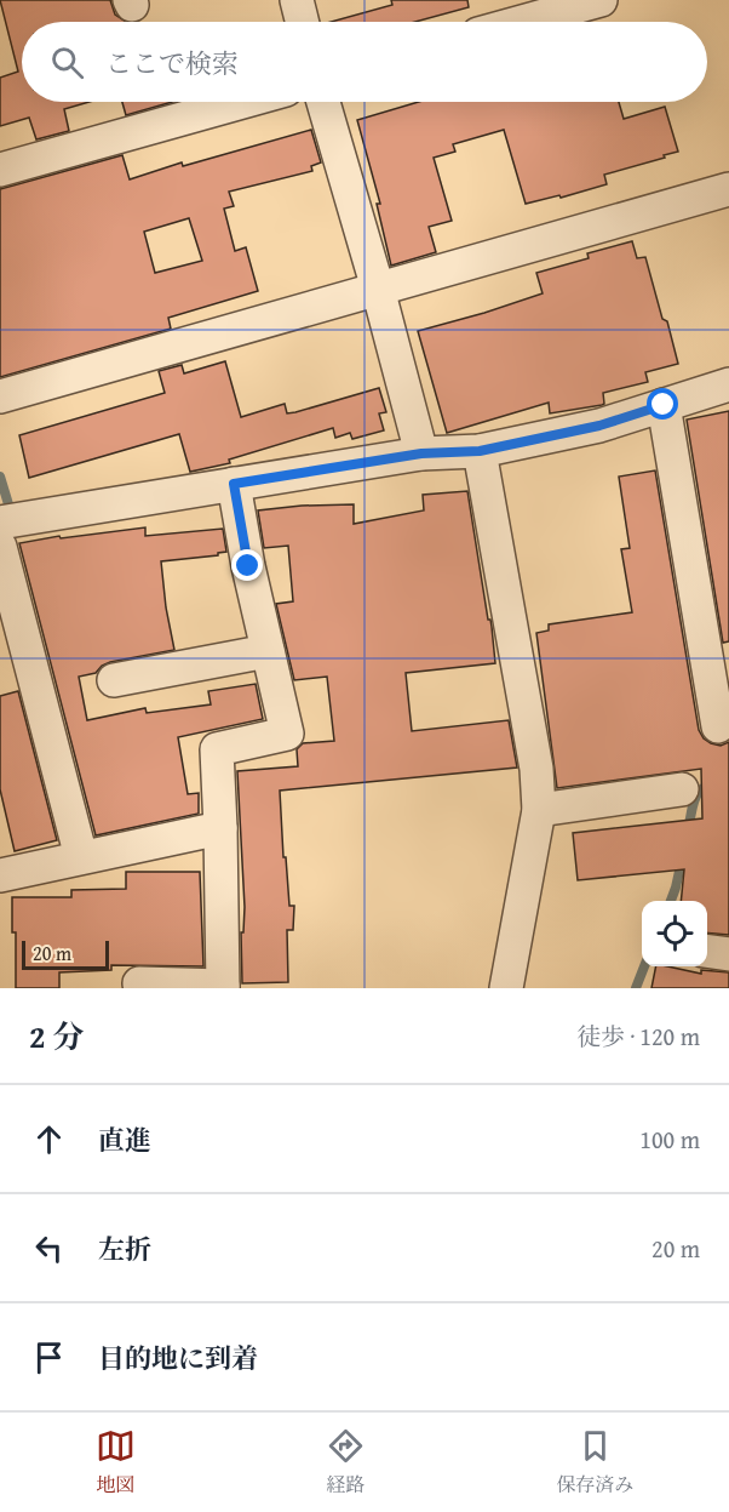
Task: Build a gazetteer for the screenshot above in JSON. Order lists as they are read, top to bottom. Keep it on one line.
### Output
{"scale_bar":"20 m","page":{"search":"ここで検索","scale":"20 m","heading":["2 分","徒歩 · 120 m"],"list":[["直進","100 m"],["左折","20 m"],"目的地に到着"],"nav":["地図","経路","保存済み"]}}
